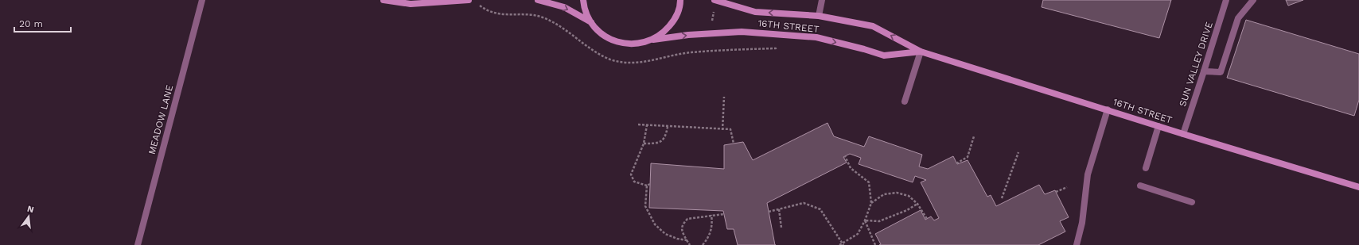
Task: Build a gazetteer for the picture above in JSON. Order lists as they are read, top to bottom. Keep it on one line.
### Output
{"streets":{"street":["16TH STREET","SUN VALLEY DRIVE","MEADOW LANE"]},"crossings":[["16TH STREET","SUN VALLEY DRIVE"]],"scale_bar":"20 m","north":"top"}
